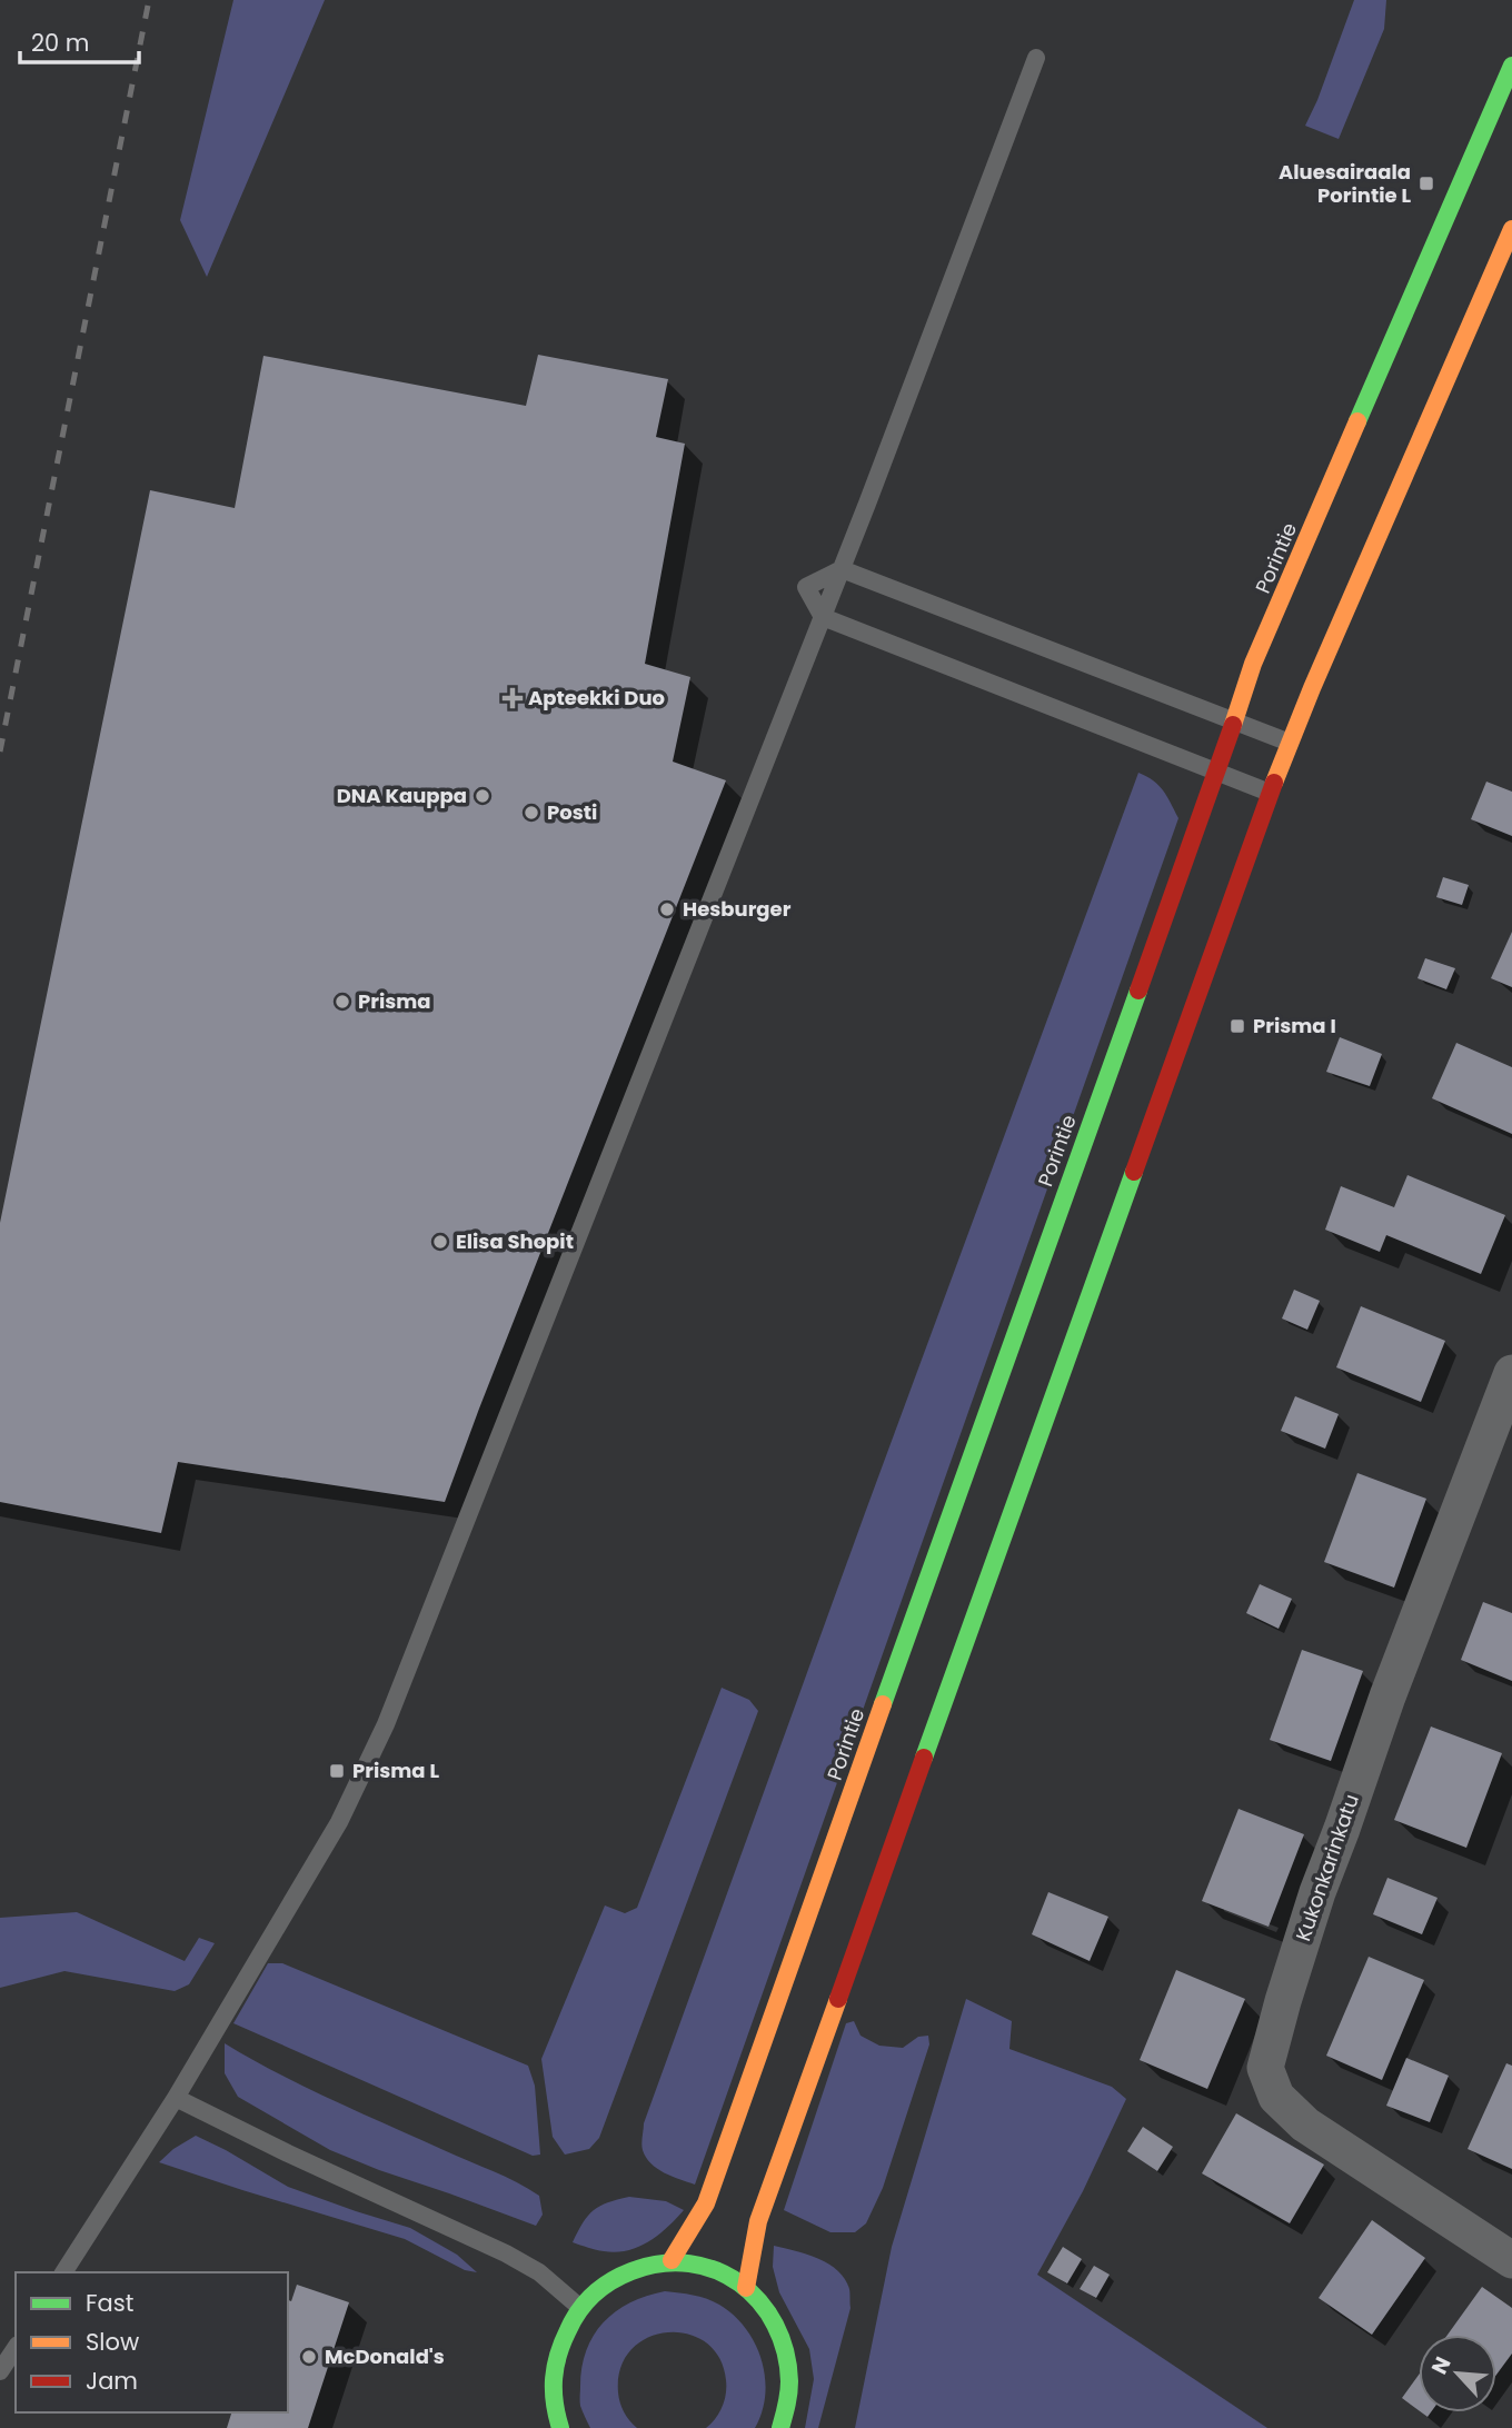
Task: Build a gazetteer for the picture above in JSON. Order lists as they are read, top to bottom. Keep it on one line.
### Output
{"streets":{"main road":["Porintie"],"street":["Kukonkarinkatu"]},"places":{"transit":["Aluesairaala Porintie L","Prisma I","Prisma L"],"health":["Apteekki Duo"],"other":["DNA Kauppa","Posti","Hesburger","Prisma","Elisa Shopit","McDonald's"]},"legend":["Fast","Slow","Jam"],"scale_bar":"20 m","north":"top left"}
